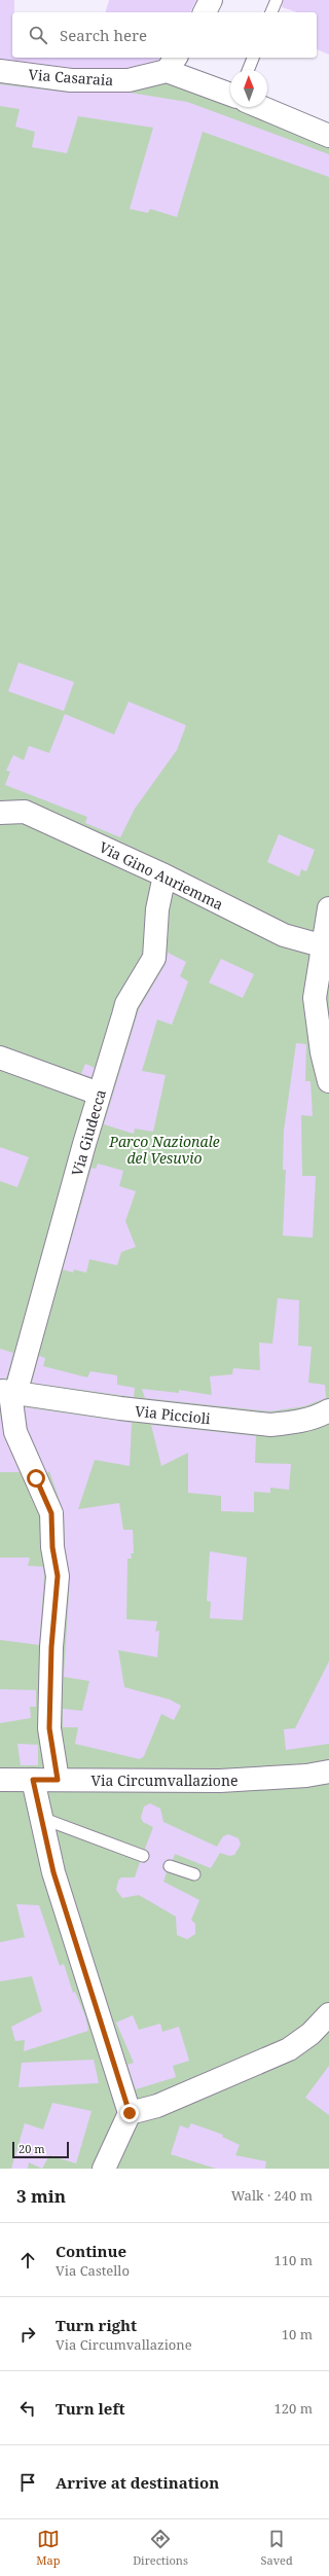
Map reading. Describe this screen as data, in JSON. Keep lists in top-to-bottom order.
{
  "streets": {
    "street": [
      "Via Casaraia",
      "Via Gino Auriemma",
      "Via Giudecca",
      "Via Piccioli",
      "Via Circumvallazione"
    ]
  },
  "crossings": [
    ["Via Gino Auriemma", "Via Giudecca"],
    ["Via Giudecca", "Via Piccioli"],
    ["Via Giudecca", "Via Circumvallazione"]
  ],
  "parks": ["Parco Nazionale del Vesuvio"],
  "scale_bar": "20 m",
  "north": "top",
  "page": {
    "search": "Search here",
    "scale": "20 m",
    "heading": ["3 min", "Walk · 240 m"],
    "list": [
      ["Continue", "Via Castello", "110 m"],
      ["Turn right", "Via Circumvallazione", "10 m"],
      ["Turn left", "120 m"],
      "Arrive at destination"
    ],
    "nav": ["Map", "Directions", "Saved"]
  }
}
